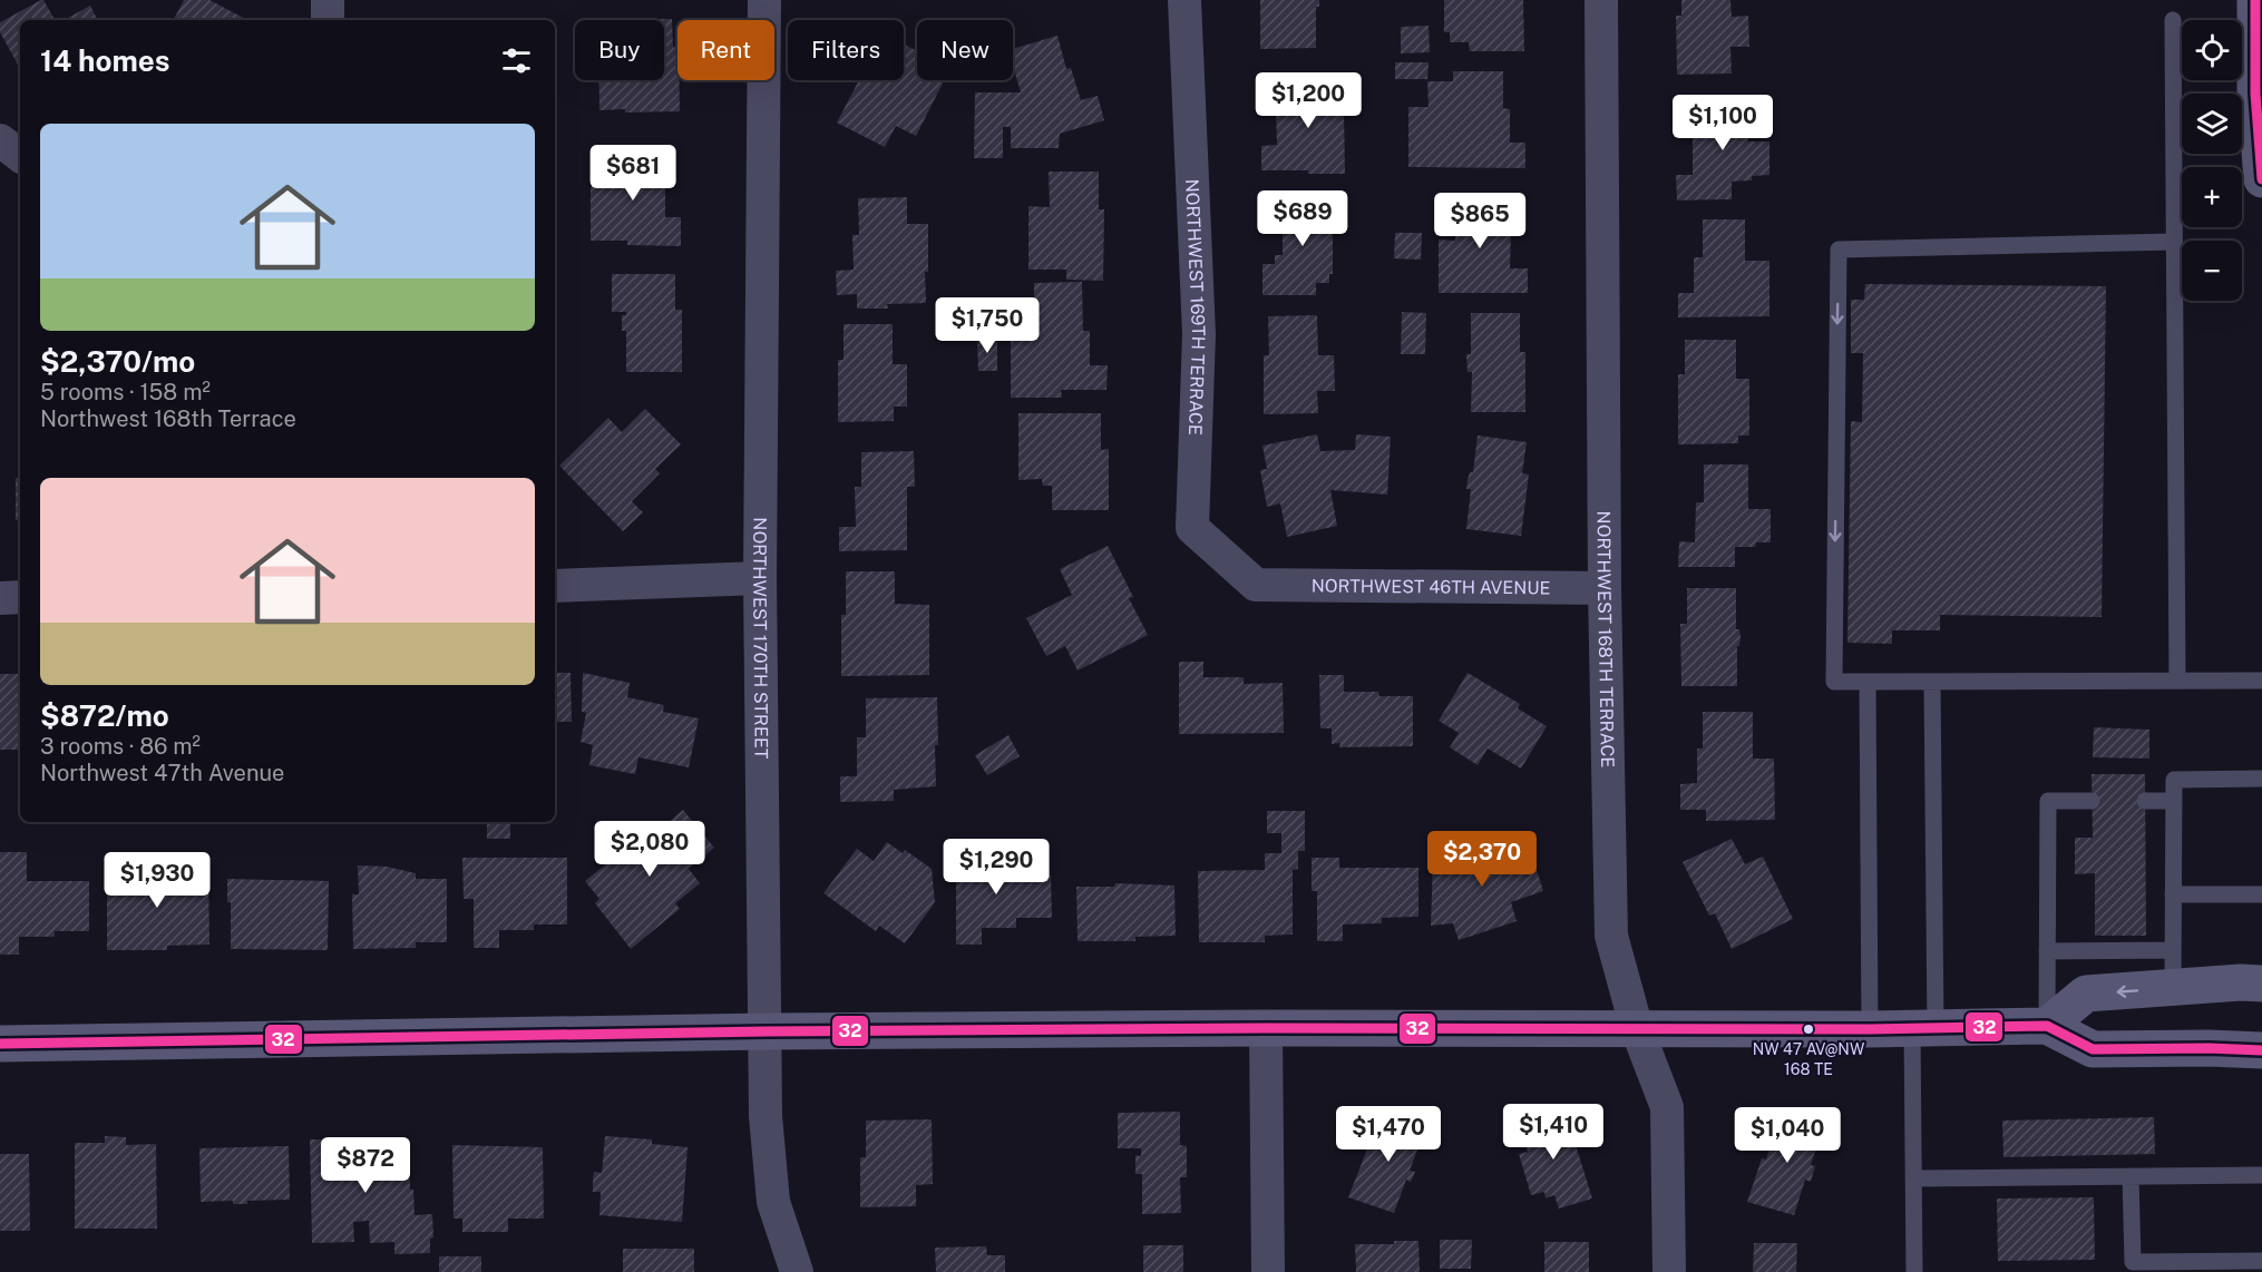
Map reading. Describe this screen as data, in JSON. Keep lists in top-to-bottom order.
{
  "streets": {
    "street": [
      "NORTHWEST 169TH TERRACE",
      "NORTHWEST 46TH AVENUE",
      "NORTHWEST 170TH STREET",
      "NORTHWEST 168TH TERRACE"
    ]
  },
  "crossings": [
    ["NORTHWEST 169TH TERRACE", "NORTHWEST 46TH AVENUE"],
    ["NORTHWEST 46TH AVENUE", "NORTHWEST 168TH TERRACE"]
  ],
  "places": ["NW 47 AV@NW 168 TE"],
  "lines": ["transit line 32"],
  "page": {
    "map_buttons": ["+", "−"],
    "chip": [
      "Buy",
      "Rent",
      "Filters",
      "New"
    ],
    "heading": "14 homes",
    "price": [
      "$1,200",
      "$1,100",
      "$681",
      "$689",
      "$865",
      "$1,750",
      "$2,080",
      "$2,370",
      "$1,290",
      "$1,930",
      "$1,410",
      "$1,470",
      "$1,040",
      "$872"
    ],
    "list": [
      {
        "name": "$2,370/mo",
        "note": "5 rooms · 158 m² · Northwest 168th Terrace"
      },
      {
        "name": "$872/mo",
        "note": "3 rooms · 86 m² · Northwest 47th Avenue"
      }
    ]
  }
}
